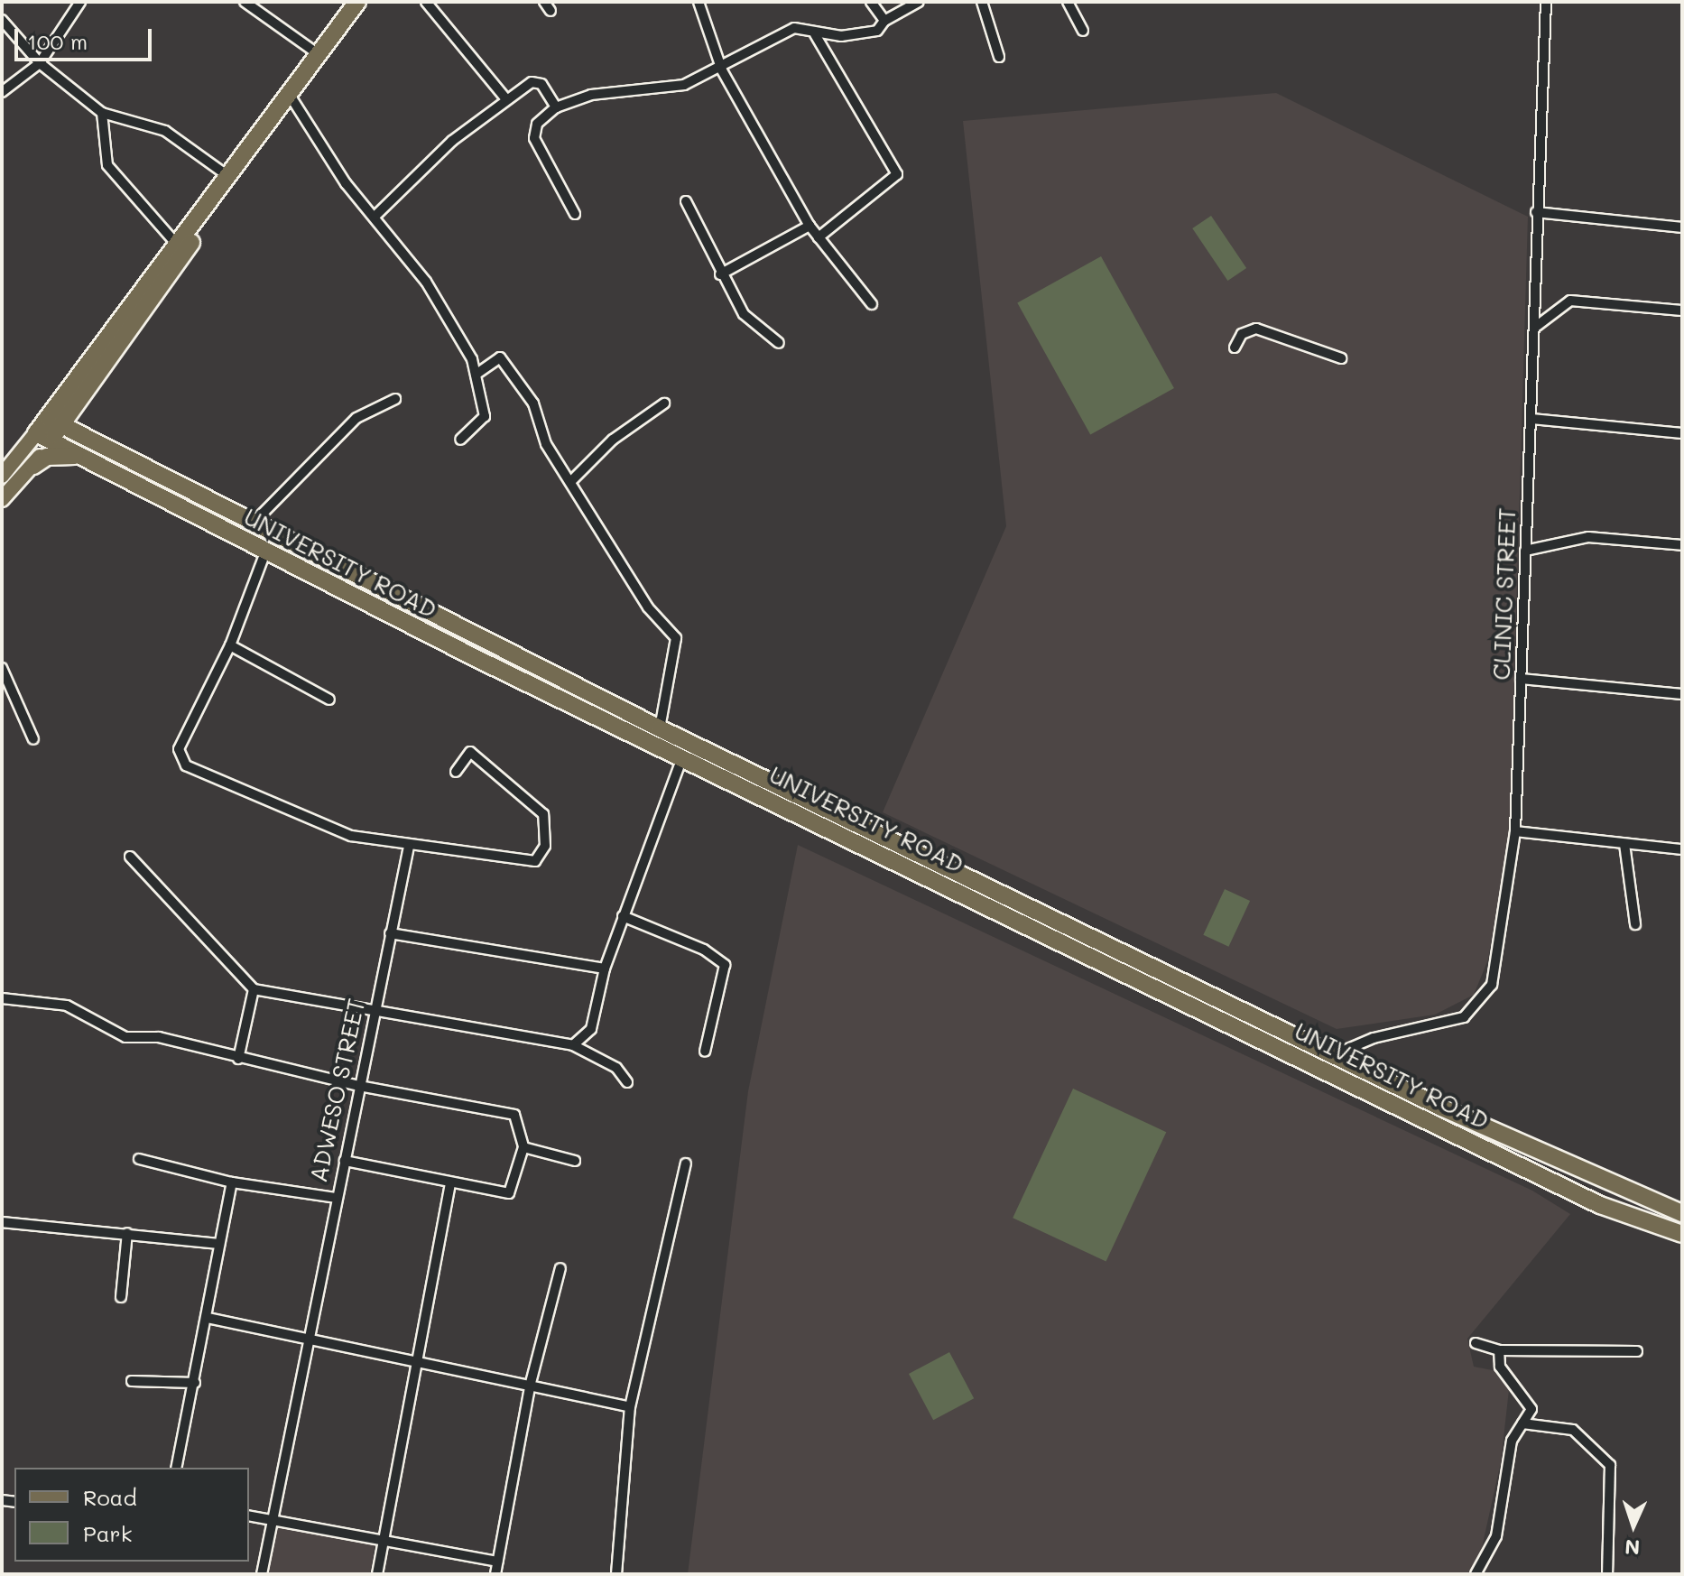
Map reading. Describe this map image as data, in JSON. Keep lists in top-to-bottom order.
{
  "streets": {
    "highway": ["UNIVERSITY ROAD"],
    "street": ["CLINIC STREET", "ADWESO STREET"]
  },
  "crossings": [
    ["UNIVERSITY ROAD", "CLINIC STREET"]
  ],
  "legend": ["Road", "Park"],
  "scale_bar": "100 m",
  "north": "bottom"
}
